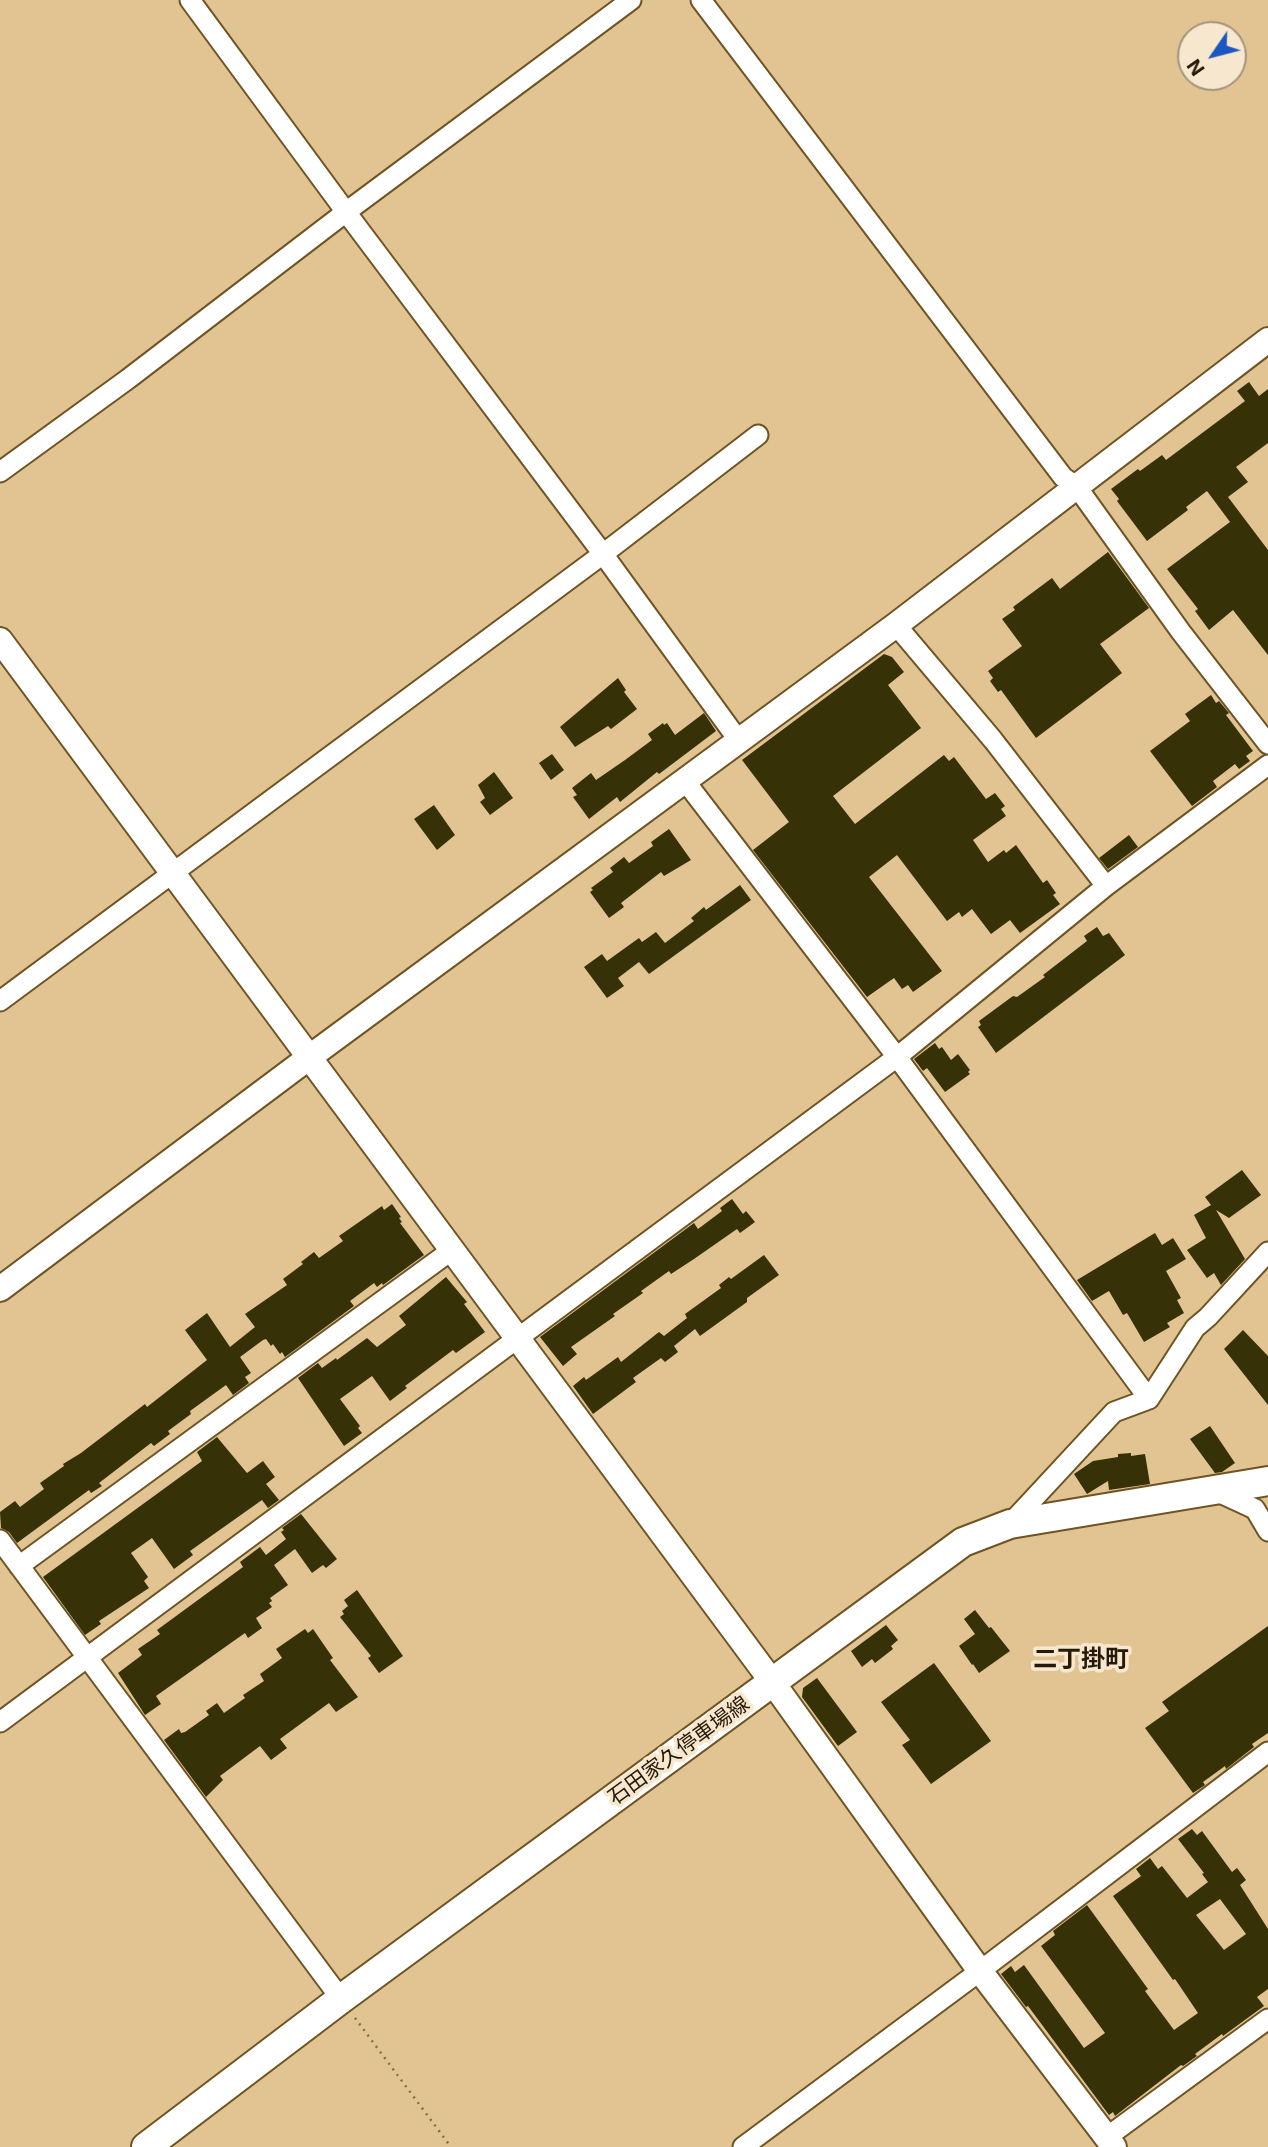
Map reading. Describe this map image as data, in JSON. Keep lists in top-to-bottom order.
{
  "streets": {
    "main road": ["石田家久停車場線"]
  },
  "districts": ["二丁掛町"],
  "north": "bottom left"
}
